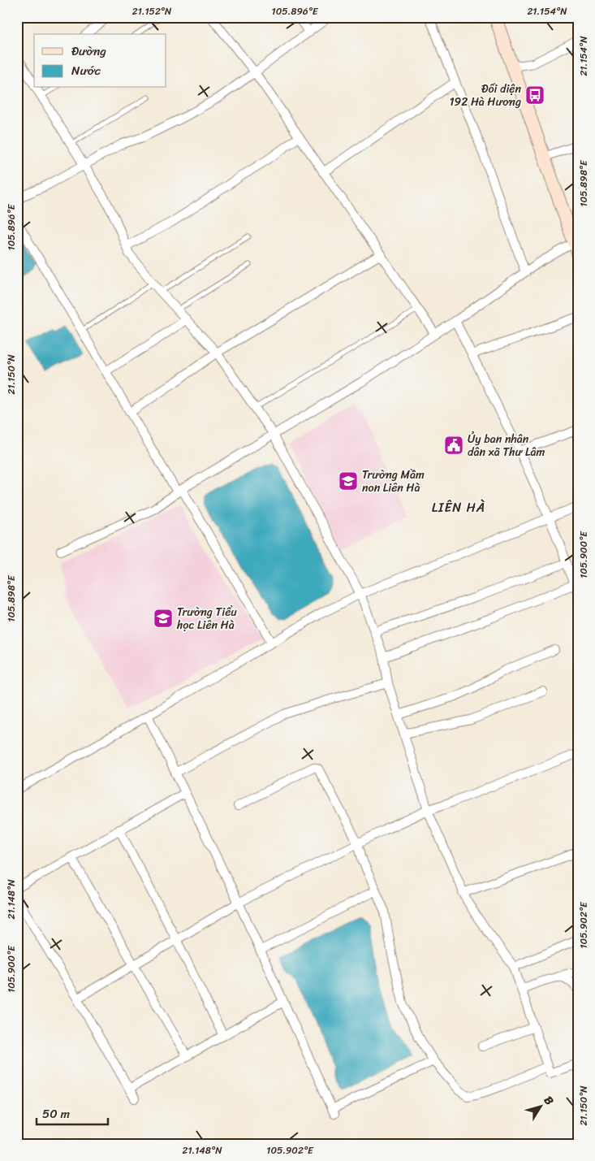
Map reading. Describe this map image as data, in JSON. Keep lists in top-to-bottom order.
{
  "districts": ["LIÊN HÀ"],
  "places": {
    "bus stop": ["Đối diện 192 Hà Hương"],
    "public building": ["Ủy ban nhân dân xã Thư Lâm"],
    "school or university": ["Trường Mầm non Liên Hà", "Trường Tiểu học Liên Hà"]
  },
  "legend": ["Đường", "Nước"],
  "scale_bar": "50 m",
  "north": "top right",
  "coordinates": [
    "21.152°N",
    "105.896°E",
    "21.154°N",
    "105.898°E",
    "21.150°N",
    "105.900°E",
    "21.148°N",
    "105.902°E"
  ]
}
